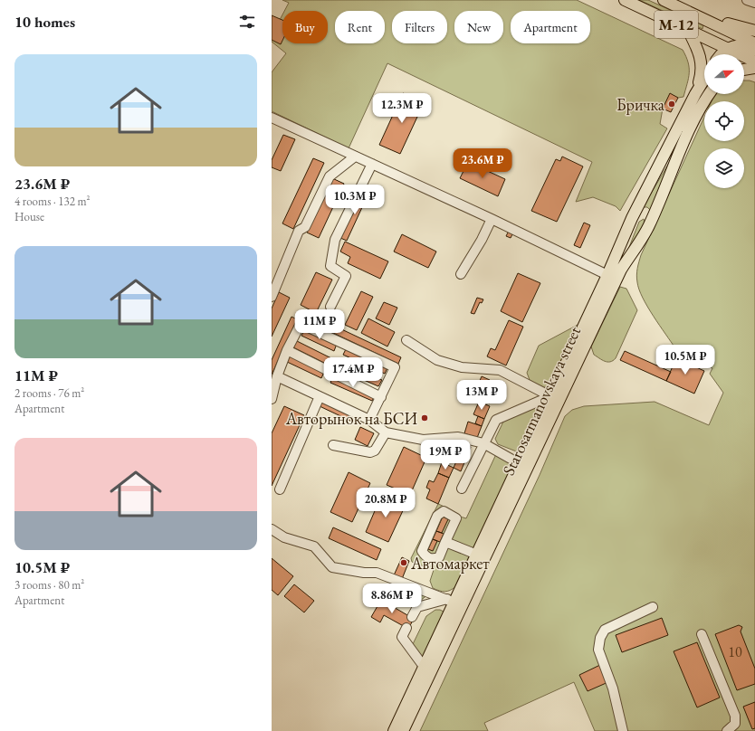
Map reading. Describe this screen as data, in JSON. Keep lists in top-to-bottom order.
{
  "streets": {
    "main road": ["М-12", "Starosarmanovskaya street"]
  },
  "places": ["Бричка", "Авторынок на БСИ", "Автомаркет"],
  "house_numbers": ["10"],
  "north": "right",
  "page": {
    "heading": "10 homes",
    "chip": [
      "Buy",
      "Rent",
      "Filters",
      "New",
      "Apartment"
    ],
    "list": [
      {
        "name": "23.6M ₽",
        "note": "4 rooms · 132 m² · House"
      },
      {
        "name": "11M ₽",
        "note": "2 rooms · 76 m² · Apartment"
      },
      {
        "name": "10.5M ₽",
        "note": "3 rooms · 80 m² · Apartment"
      }
    ],
    "price": [
      "12.3M ₽",
      "23.6M ₽",
      "10.3M ₽",
      "11M ₽",
      "10.5M ₽",
      "17.4M ₽",
      "13M ₽",
      "19M ₽",
      "20.8M ₽",
      "8.86M ₽"
    ]
  }
}
